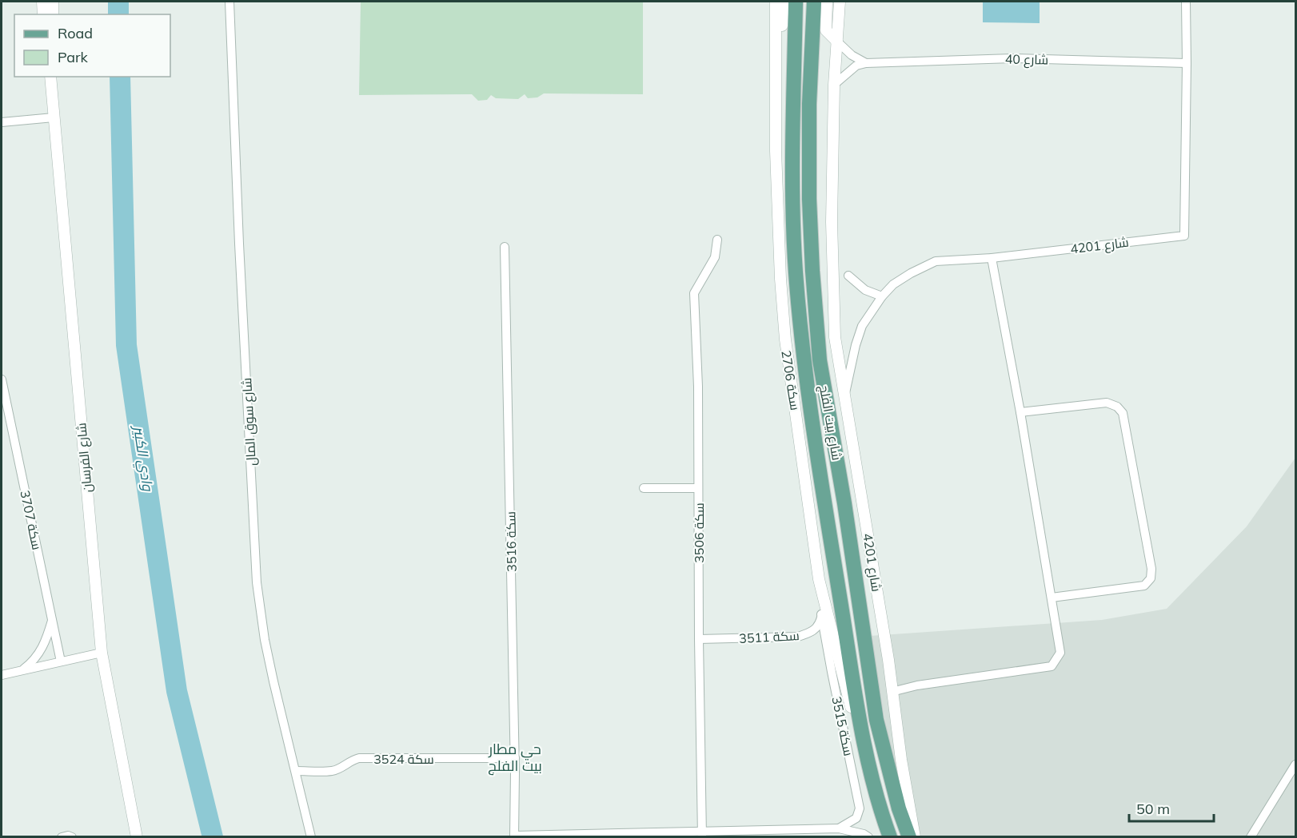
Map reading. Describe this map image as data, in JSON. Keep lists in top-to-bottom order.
{
  "streets": {
    "main road": ["شارع بيت الفلج"],
    "street": [
      "40 شارع",
      "شارع 4201",
      "سكة 2706",
      "شارع سوق المال",
      "شارع الفرسان",
      "سكة 3707",
      "سكة 3506",
      "سكة 3516",
      "سكة 3511",
      "سكة 3515",
      "سكة 3524"
    ]
  },
  "crossings": [
    ["40 شارع", "شارع 4201"],
    ["سكة 2706", "شارع بيت الفلج"],
    ["سكة 2706", "سكة 3511"],
    ["شارع سوق المال", "سكة 3524"],
    ["سكة 3506", "سكة 3511"],
    ["سكة 3516", "سكة 3524"],
    ["سكة 3511", "سكة 3515"]
  ],
  "districts": ["حي مطار بيت الفلج"],
  "water": ["وادي الكبير"],
  "legend": ["Road", "Park"],
  "scale_bar": "50 m"
}
